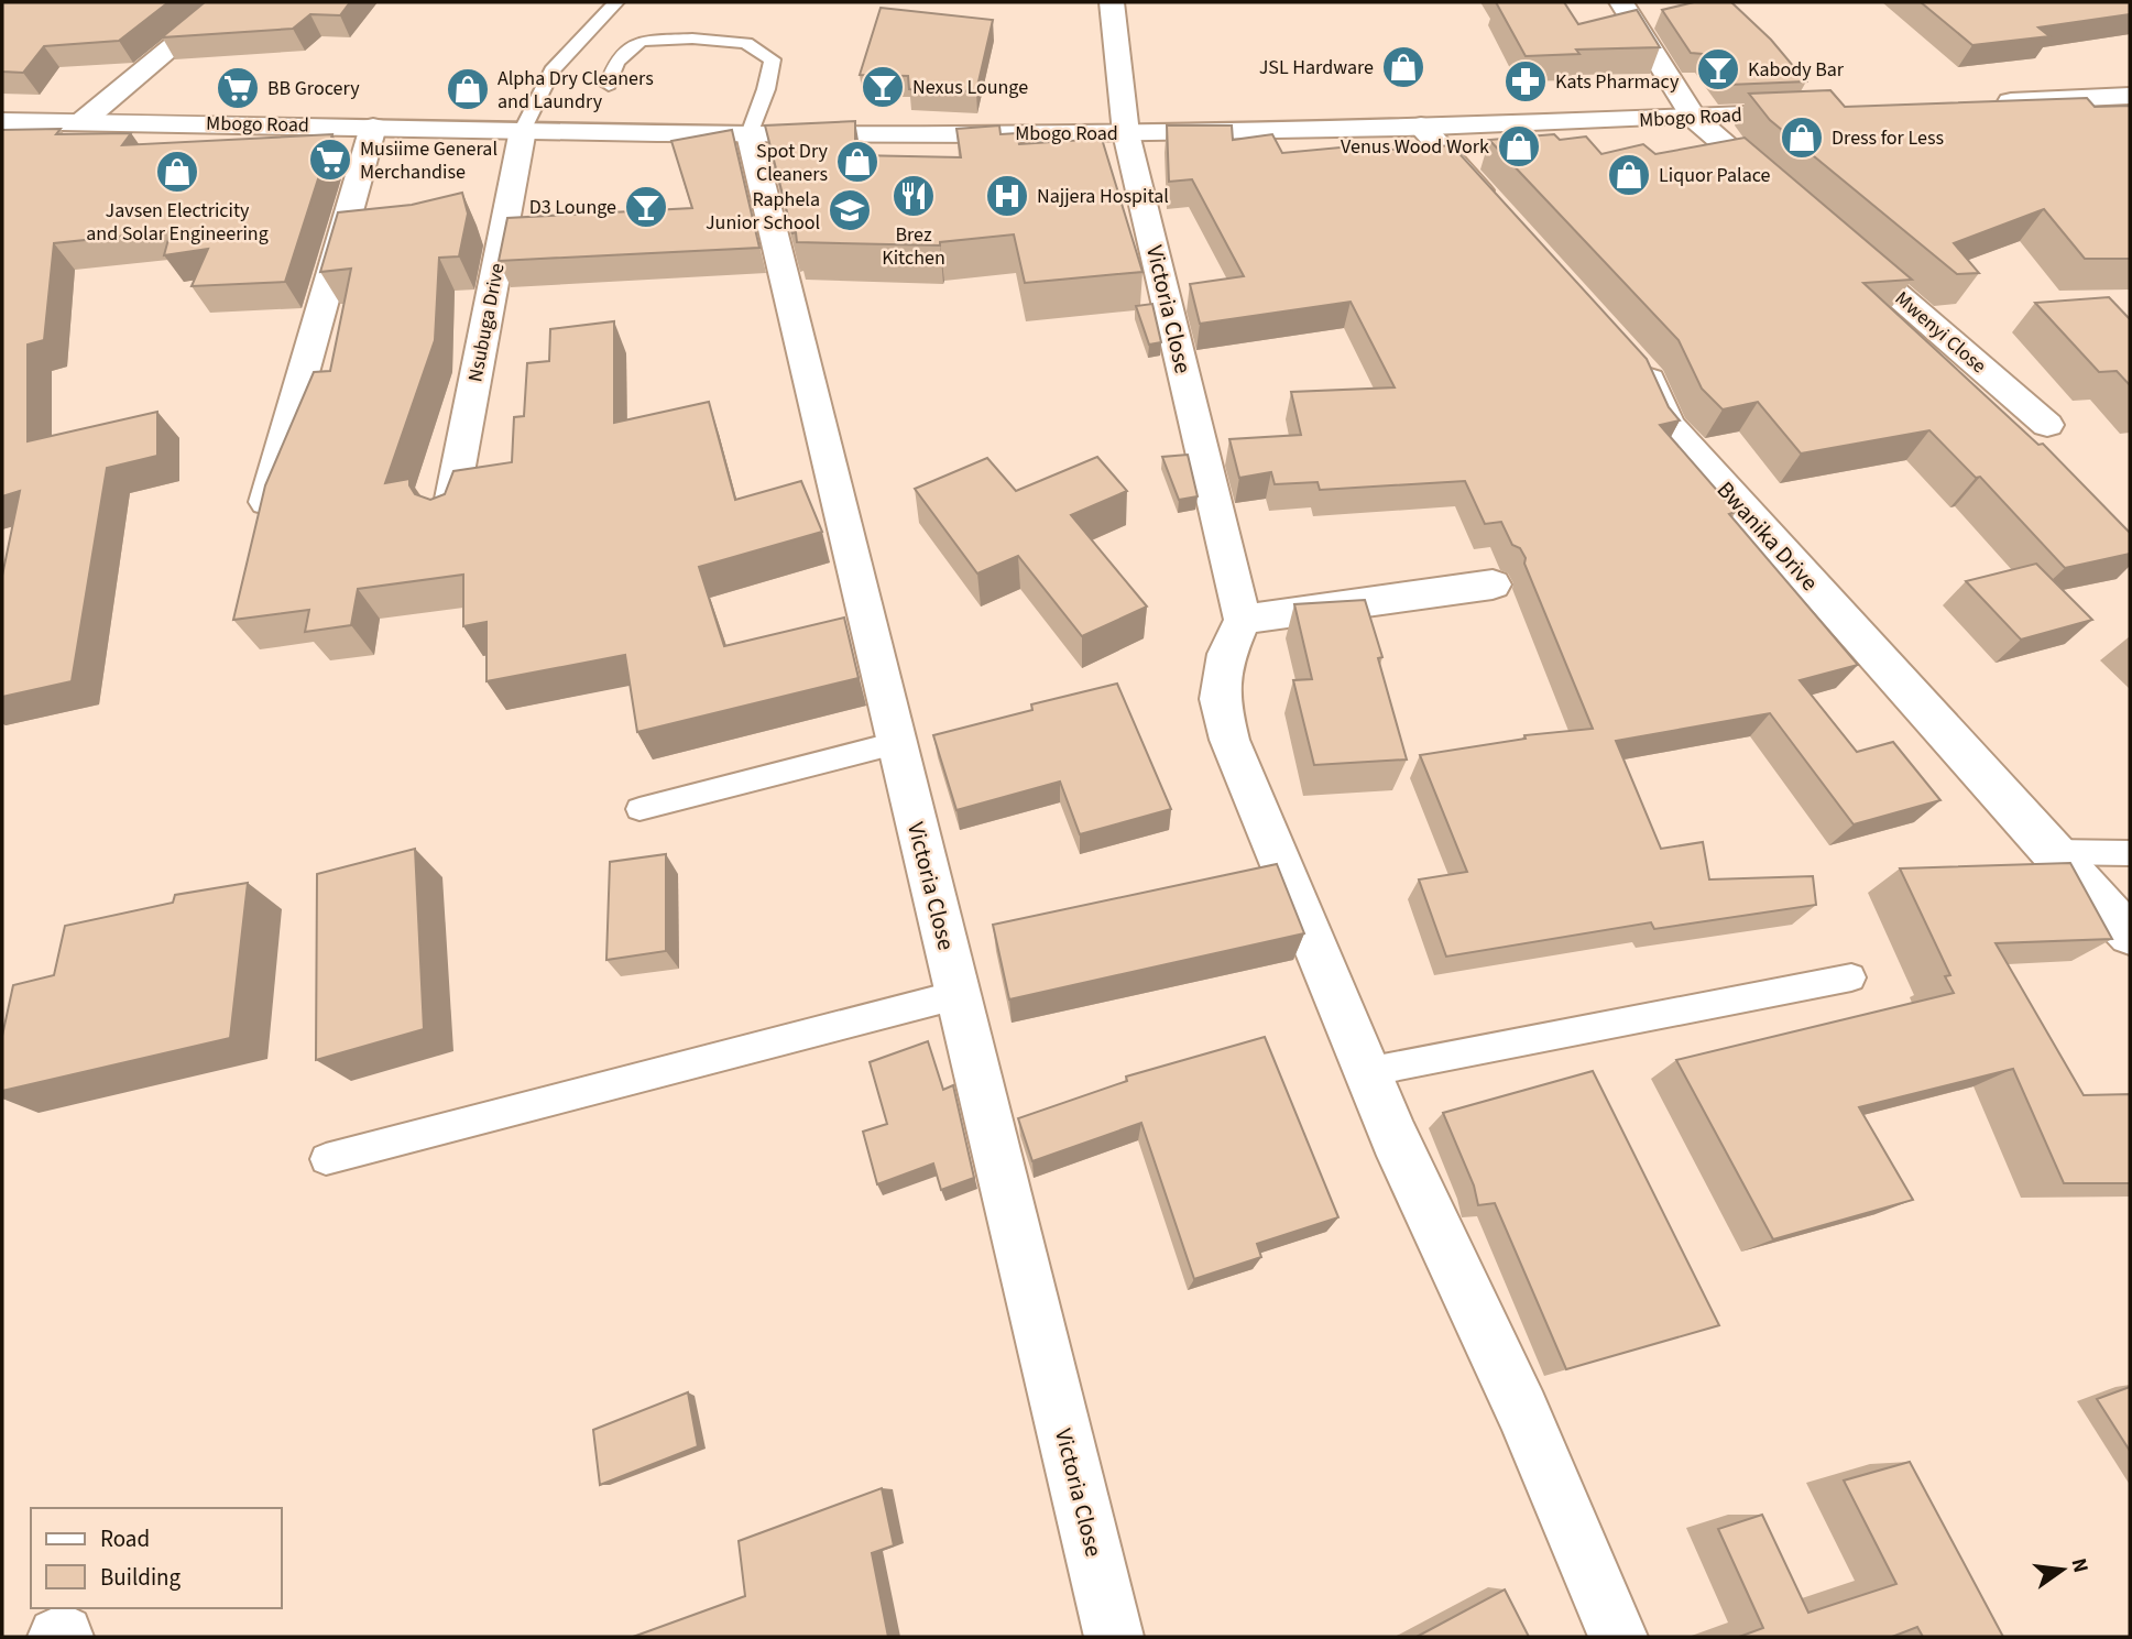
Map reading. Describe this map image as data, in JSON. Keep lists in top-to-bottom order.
{
  "streets": {
    "street": [
      "Mbogo Road",
      "Victoria Close",
      "Nsubuga Drive",
      "Mwenyi Close",
      "Bwanika Drive"
    ]
  },
  "crossings": [
    ["Mbogo Road", "Victoria Close"],
    ["Mbogo Road", "Nsubuga Drive"]
  ],
  "places": {
    "shop": [
      "JSL Hardware",
      "Alpha Dry Cleaners and Laundry",
      "Dress for Less",
      "Venus Wood Work",
      "Spot Dry Cleaners",
      "Javsen Electricity and Solar Engineering",
      "Liquor Palace"
    ],
    "bar": ["Kabody Bar", "Nexus Lounge", "D3 Lounge"],
    "pharmacy": ["Kats Pharmacy"],
    "supermarket": ["BB Grocery", "Musiime General Merchandise"],
    "restaurant": ["Brez Kitchen"],
    "hospital": ["Najjera Hospital"],
    "school or university": ["Raphela Junior School"]
  },
  "legend": ["Road", "Building"],
  "north": "right"
}
